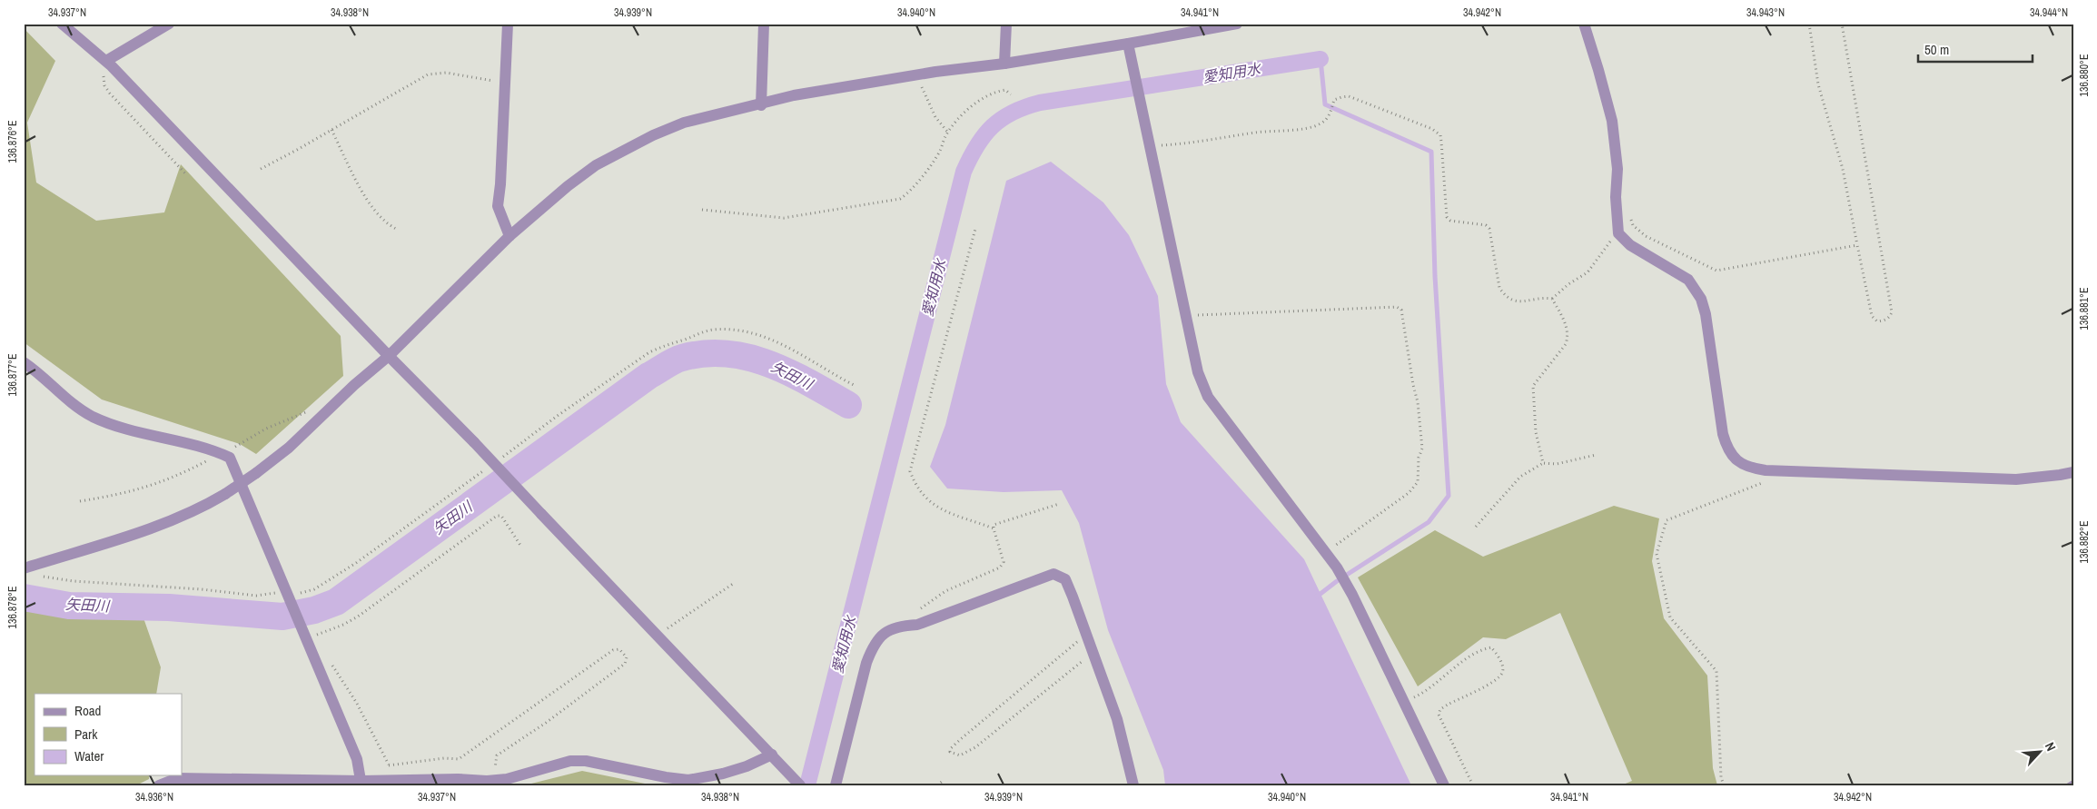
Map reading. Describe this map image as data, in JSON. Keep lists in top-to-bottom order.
{
  "water": ["愛知用水", "矢田川"],
  "legend": ["Road", "Park", "Water"],
  "scale_bar": "50 m",
  "north": "top right",
  "coordinates": [
    "34.937°N",
    "34.938°N",
    "34.939°N",
    "34.940°N",
    "34.941°N",
    "34.942°N",
    "34.943°N",
    "34.944°N",
    "136.880°E",
    "136.876°E",
    "136.881°E",
    "136.877°E",
    "136.882°E",
    "136.878°E",
    "34.936°N"
  ]
}
